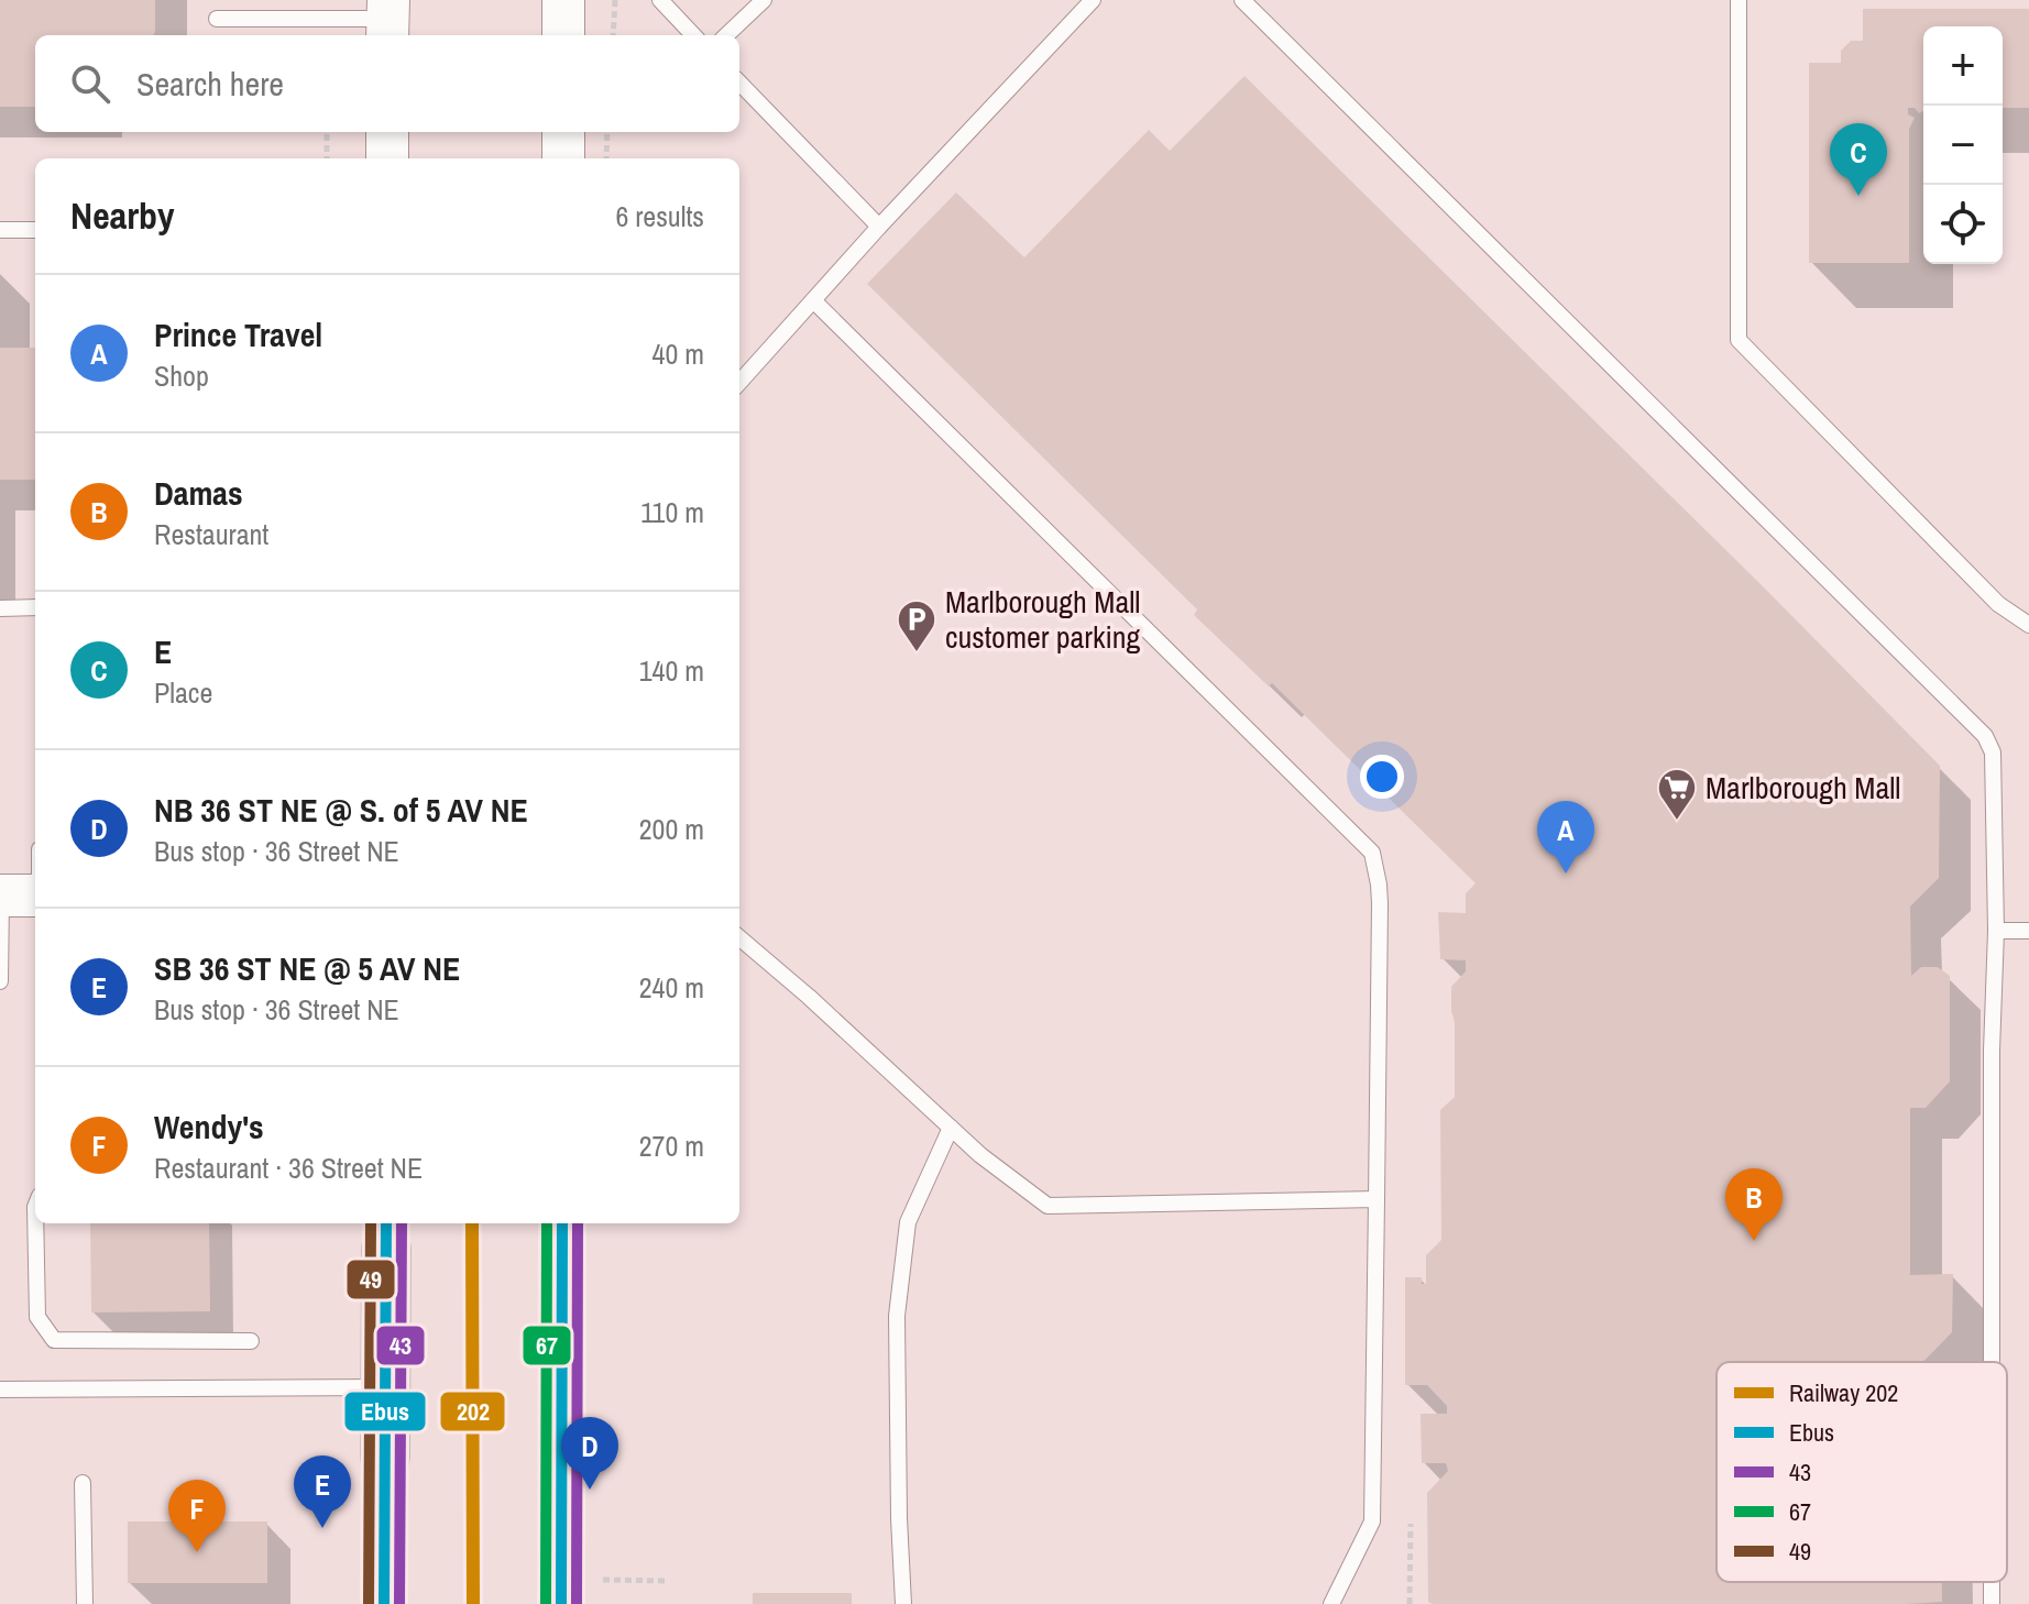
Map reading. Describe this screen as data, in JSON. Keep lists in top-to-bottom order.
{
  "places": {
    "parking": ["Marlborough Mall customer parking"],
    "supermarket": ["Marlborough Mall"]
  },
  "lines": [
    "rail line 202",
    "transit line Ebus",
    "transit line 43",
    "transit line 67",
    "transit line 49"
  ],
  "legend": [
    "Railway 202",
    "Ebus",
    "43",
    "67",
    "49"
  ],
  "page": {
    "map_buttons": ["+", "−"],
    "search": "Search here",
    "pins": [
      "C",
      "A",
      "B",
      "D",
      "E",
      "F"
    ],
    "heading": ["Nearby", "6 results"],
    "list": [
      {
        "mark": "A",
        "name": "Prince Travel",
        "note": "Shop",
        "value": "40 m"
      },
      {
        "mark": "B",
        "name": "Damas",
        "note": "Restaurant",
        "value": "110 m"
      },
      {
        "mark": "C",
        "name": "E",
        "note": "Place",
        "value": "140 m"
      },
      {
        "mark": "D",
        "name": "NB 36 ST NE @ S. of 5 AV NE",
        "note": "Bus stop · 36 Street NE",
        "value": "200 m"
      },
      {
        "mark": "E",
        "name": "SB 36 ST NE @ 5 AV NE",
        "note": "Bus stop · 36 Street NE",
        "value": "240 m"
      },
      {
        "mark": "F",
        "name": "Wendy's",
        "note": "Restaurant · 36 Street NE",
        "value": "270 m"
      }
    ]
  }
}
